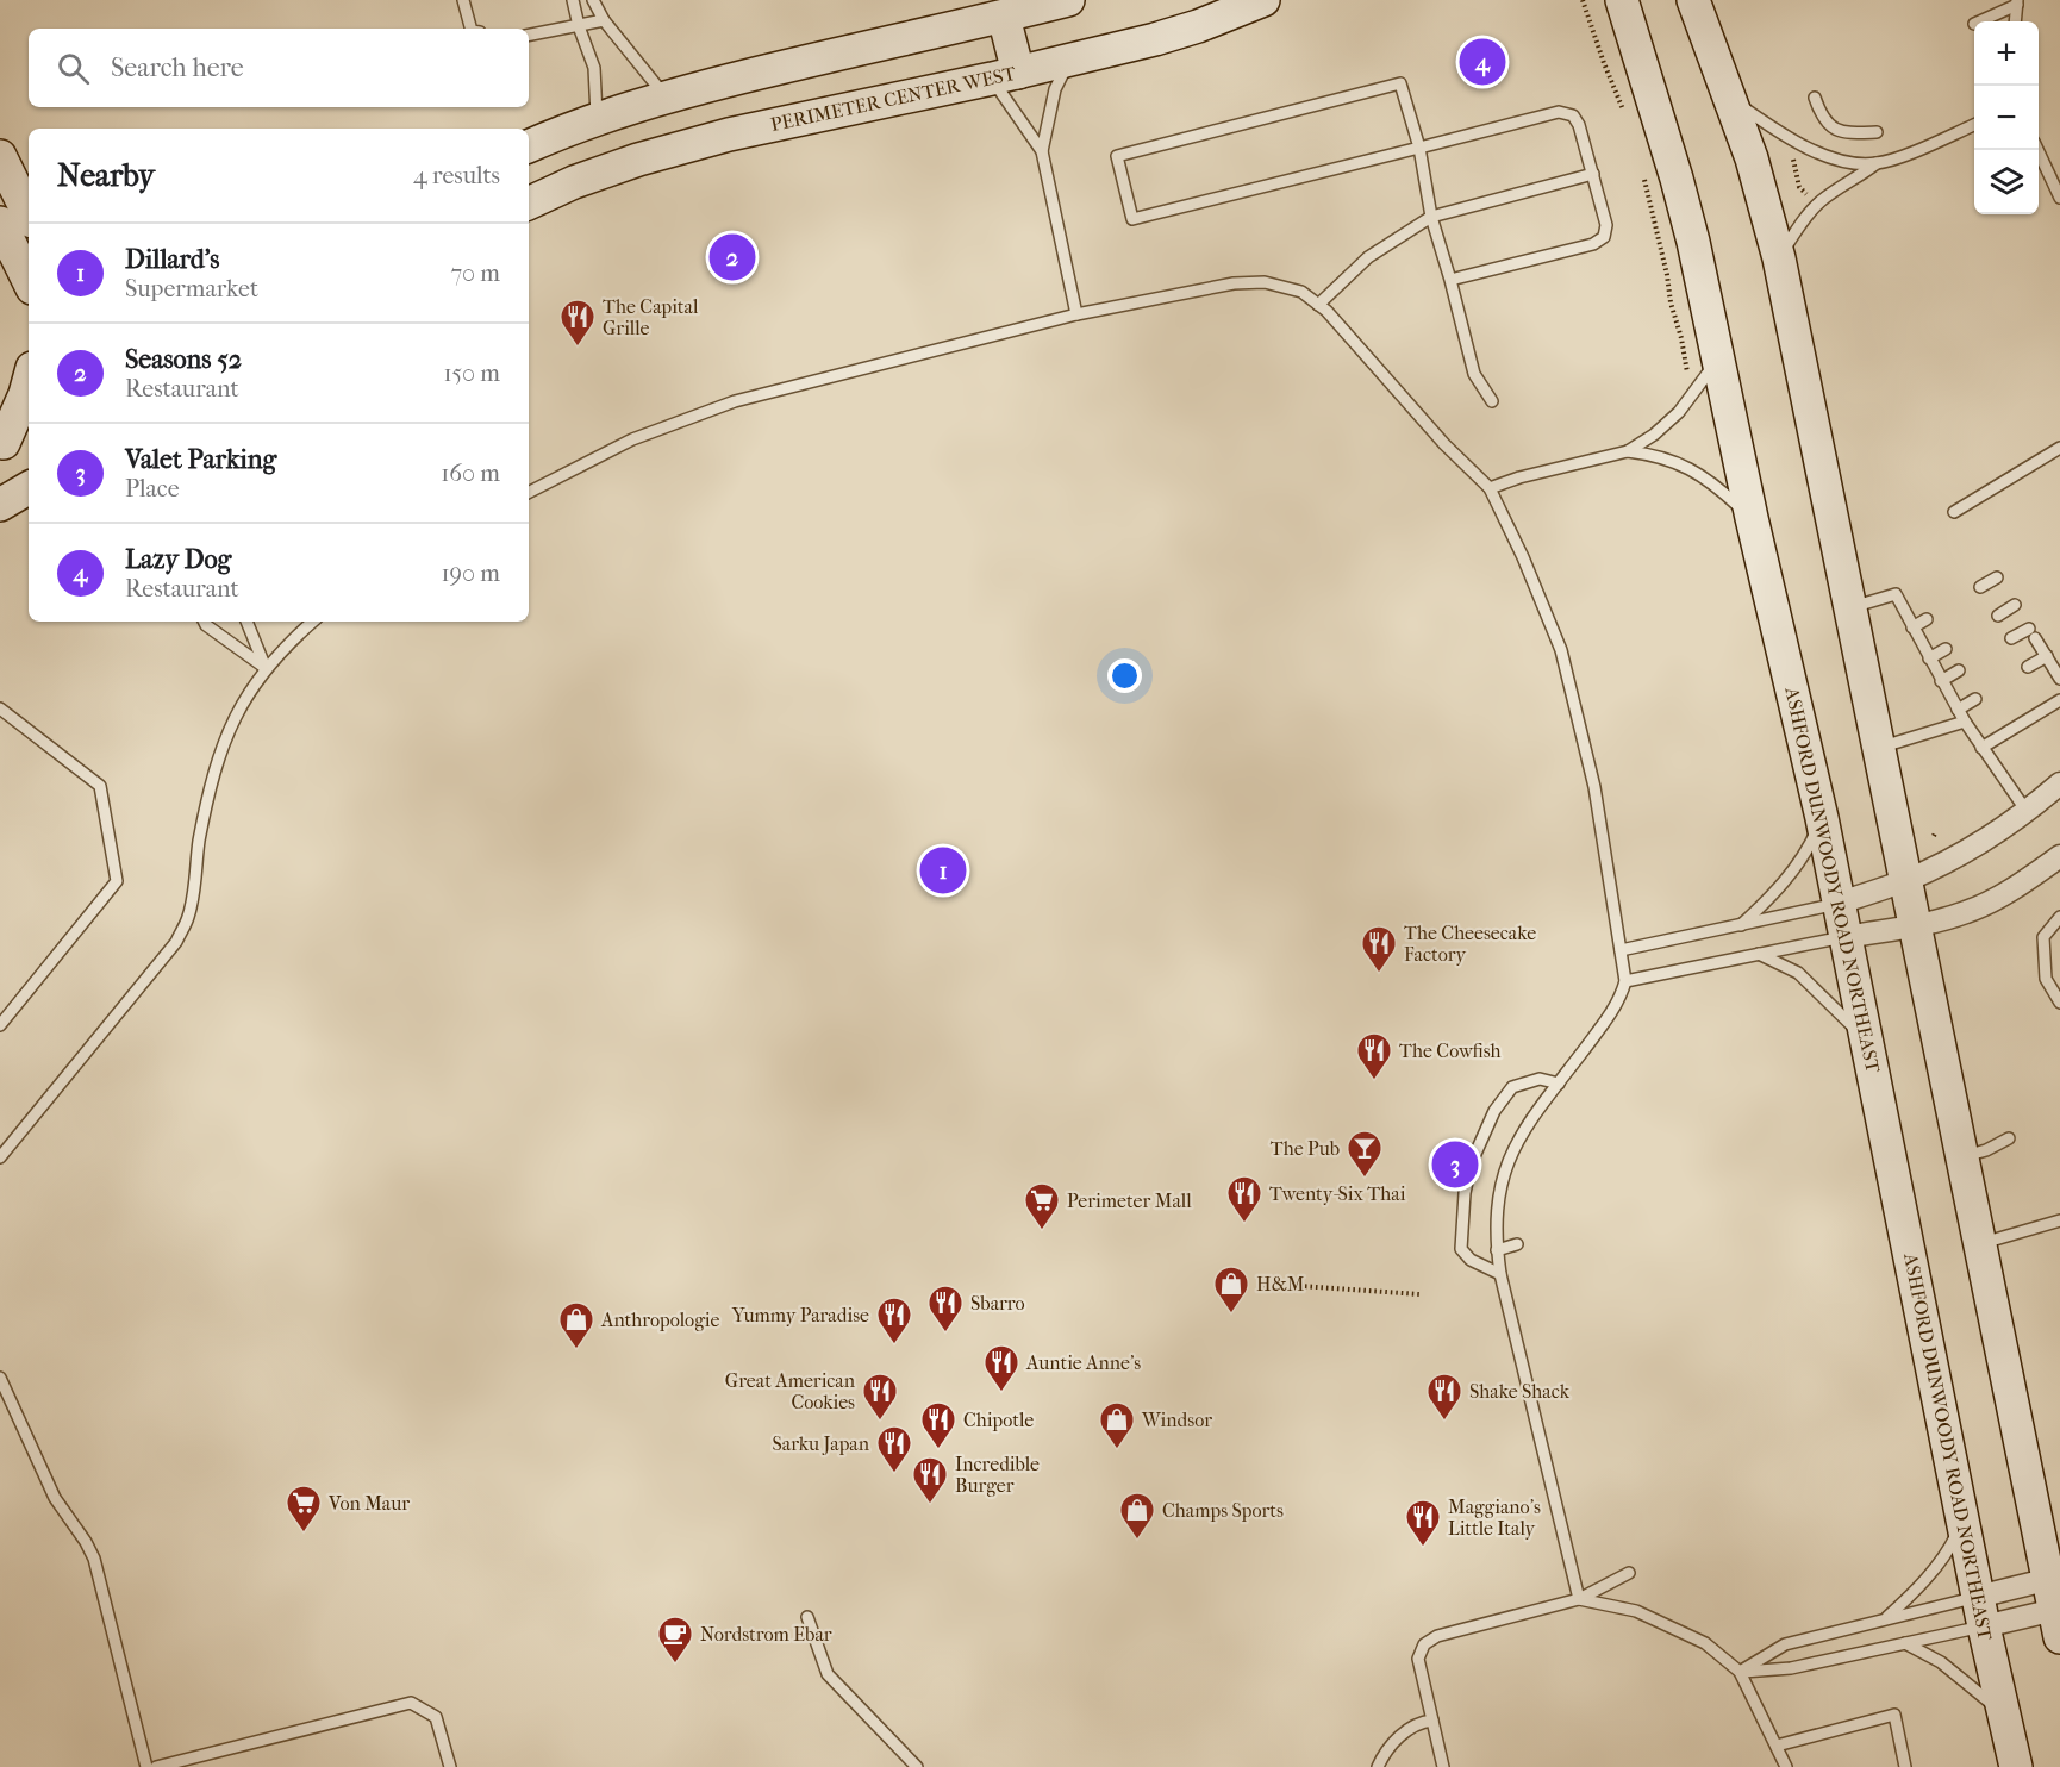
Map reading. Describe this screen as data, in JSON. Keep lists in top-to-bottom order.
{
  "streets": {
    "main road": ["PERIMETER CENTER WEST", "ASHFORD DUNWOODY ROAD NORTHEAST"]
  },
  "places": {
    "restaurant": [
      "The Capital Grille",
      "The Cheesecake Factory",
      "The Cowfish",
      "Twenty-Six Thai",
      "Sbarro",
      "Yummy Paradise",
      "Auntie Anne's",
      "Great American Cookies",
      "Shake Shack",
      "Chipotle",
      "Sarku Japan",
      "Incredible Burger",
      "Maggiano's Little Italy"
    ],
    "bar": ["The Pub"],
    "supermarket": ["Perimeter Mall", "Von Maur"],
    "shop": [
      "H&M",
      "Anthropologie",
      "Windsor",
      "Champs Sports"
    ],
    "cafe": ["Nordstrom Ebar"]
  },
  "page": {
    "map_buttons": ["+", "−"],
    "search": "Search here",
    "pins": [
      "4",
      "2",
      "1",
      "3"
    ],
    "heading": ["Nearby", "4 results"],
    "list": [
      {
        "mark": "1",
        "name": "Dillard's",
        "note": "Supermarket",
        "value": "70 m"
      },
      {
        "mark": "2",
        "name": "Seasons 52",
        "note": "Restaurant",
        "value": "150 m"
      },
      {
        "mark": "3",
        "name": "Valet Parking",
        "note": "Place",
        "value": "160 m"
      },
      {
        "mark": "4",
        "name": "Lazy Dog",
        "note": "Restaurant",
        "value": "190 m"
      }
    ]
  }
}
